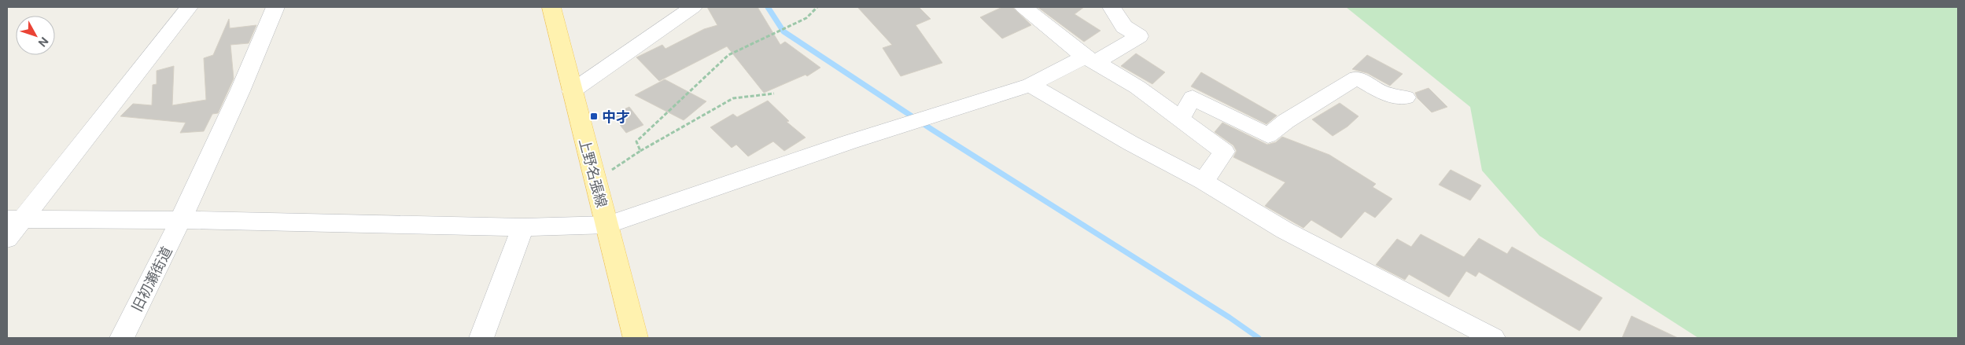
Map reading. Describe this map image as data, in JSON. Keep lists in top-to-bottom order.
{
  "streets": {
    "main road": ["上野名張線"],
    "street": ["旧初瀬街道"]
  },
  "places": {
    "transit": ["中才"]
  },
  "north": "bottom right"
}
